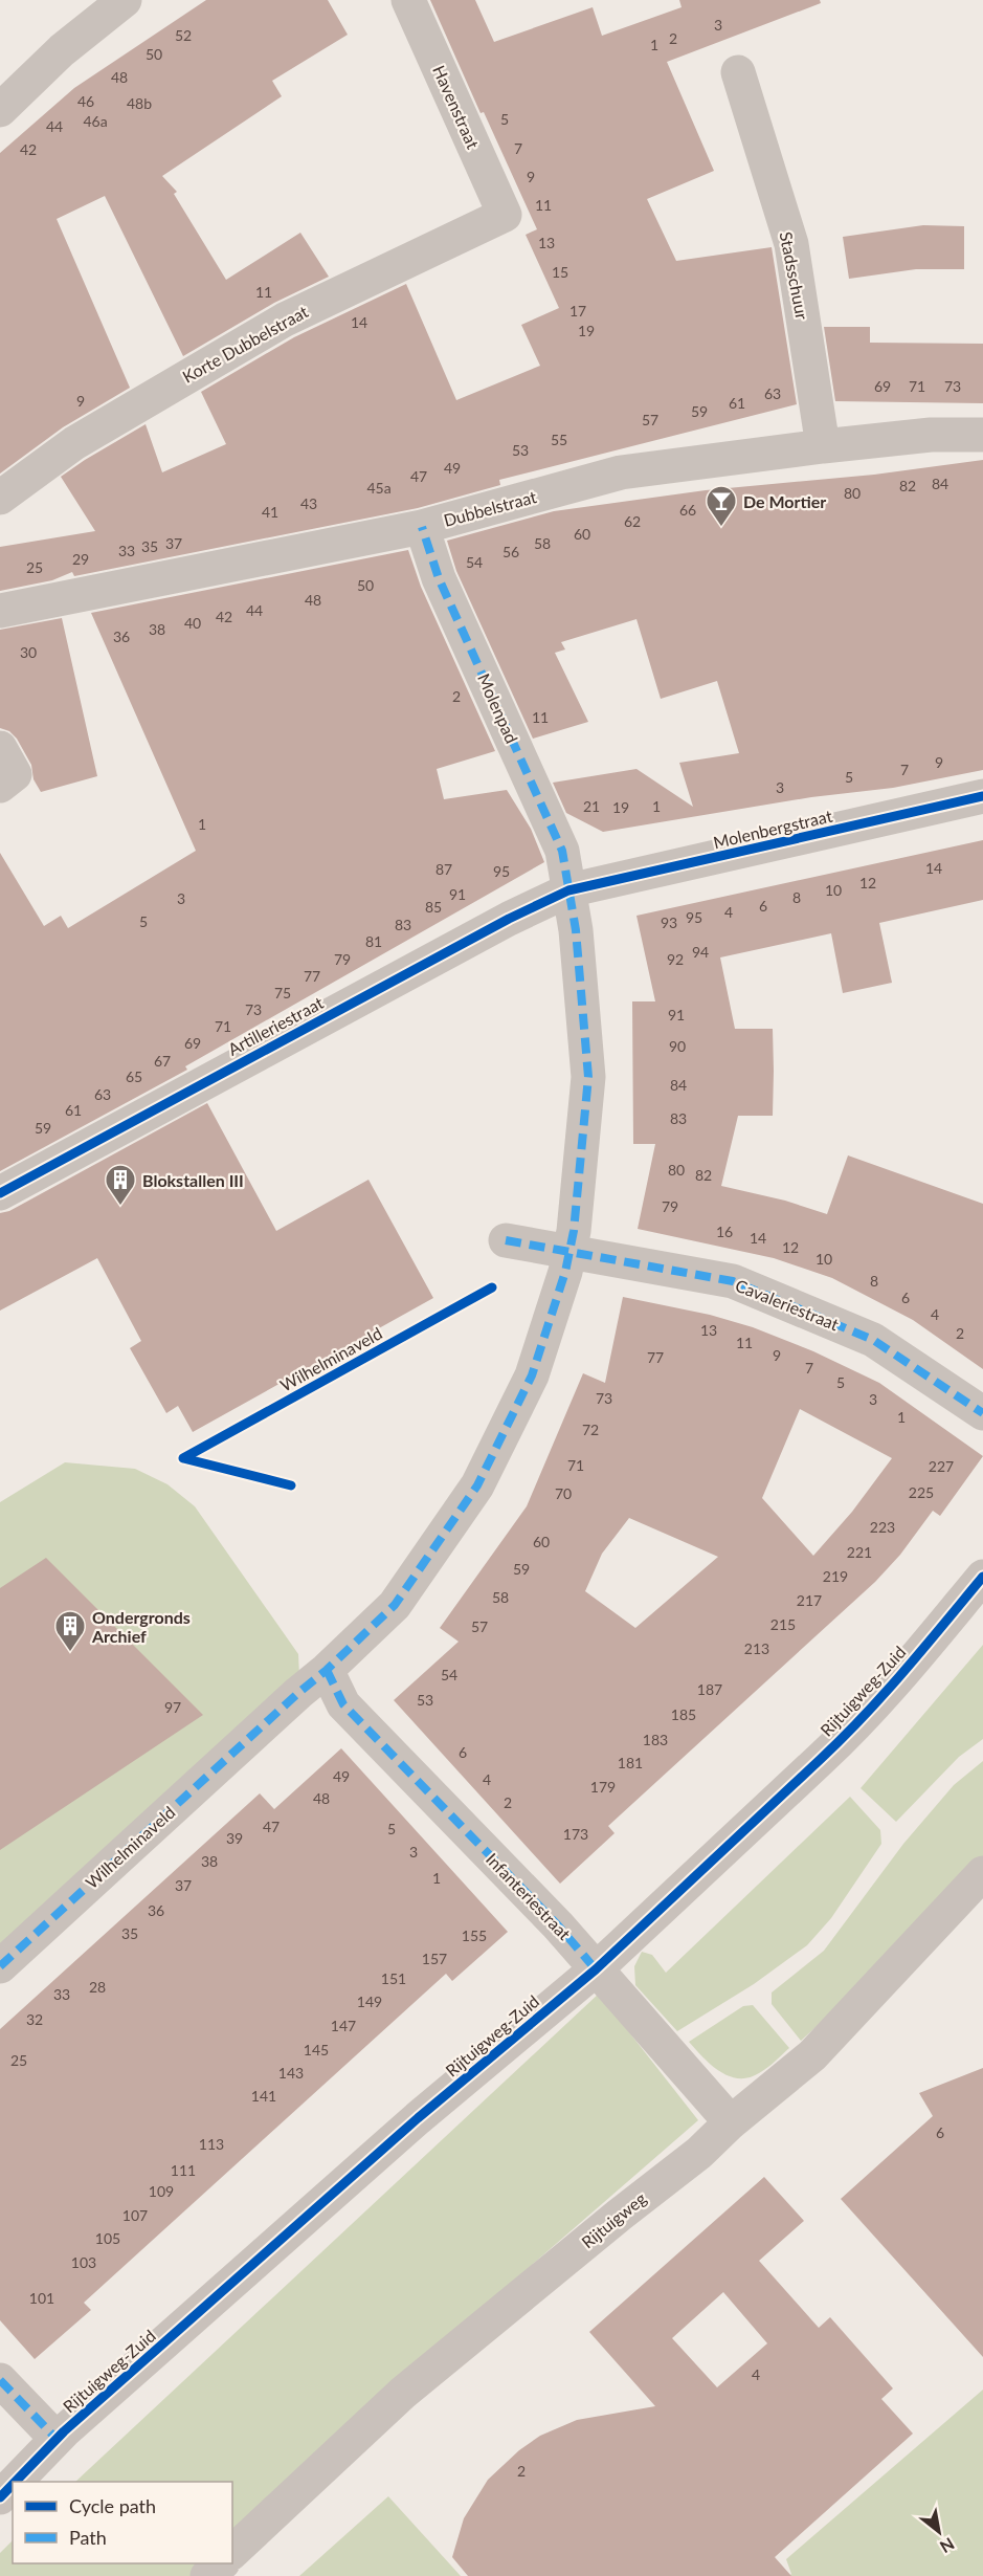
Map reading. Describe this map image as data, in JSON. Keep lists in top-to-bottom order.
{
  "streets": {
    "street": [
      "Havenstraat",
      "Stadsschuur",
      "Korte Dubbelstraat",
      "Dubbelstraat",
      "Molenpad",
      "Molenbergstraat",
      "Artilleriestraat",
      "Cavaleriestraat",
      "Wilhelminaveld",
      "Rijtuigweg-Zuid",
      "Infanteriestraat",
      "Rijtuigweg"
    ]
  },
  "crossings": [
    ["Havenstraat", "Korte Dubbelstraat"],
    ["Stadsschuur", "Dubbelstraat"],
    ["Dubbelstraat", "Molenpad"],
    ["Molenpad", "Molenbergstraat"],
    ["Molenpad", "Artilleriestraat"],
    ["Molenpad", "Wilhelminaveld"],
    ["Molenbergstraat", "Artilleriestraat"],
    ["Molenbergstraat", "Wilhelminaveld"],
    ["Artilleriestraat", "Wilhelminaveld"],
    ["Cavaleriestraat", "Wilhelminaveld"],
    ["Wilhelminaveld", "Infanteriestraat"],
    ["Rijtuigweg-Zuid", "Infanteriestraat"],
    ["Infanteriestraat", "Rijtuigweg"]
  ],
  "places": {
    "bar": ["De Mortier"],
    "building": ["Blokstallen III", "Ondergronds Archief"]
  },
  "house_numbers": [
    "3",
    "52",
    "2",
    "1",
    "50",
    "48",
    "46",
    "48b",
    "5",
    "46a",
    "44",
    "7",
    "42",
    "9",
    "11",
    "13",
    "15",
    "11",
    "17",
    "14",
    "19",
    "69",
    "71",
    "73",
    "63",
    "9",
    "61",
    "59",
    "57",
    "55",
    "53",
    "49",
    "47",
    "84",
    "82",
    "45a",
    "80",
    "43",
    "66",
    "41",
    "62",
    "60",
    "37",
    "58",
    "35",
    "33",
    "56",
    "29",
    "54",
    "25",
    "50",
    "48",
    "44",
    "42",
    "40",
    "38",
    "36",
    "30",
    "2",
    "11",
    "9",
    "7",
    "5",
    "3",
    "21",
    "1",
    "19",
    "1",
    "14",
    "87",
    "95",
    "12",
    "10",
    "91",
    "8",
    "3",
    "6",
    "85",
    "4",
    "95",
    "5",
    "93",
    "83",
    "81",
    "94",
    "79",
    "92",
    "77",
    "75",
    "73",
    "91",
    "71",
    "69",
    "90",
    "67",
    "65",
    "84",
    "63",
    "61",
    "83",
    "59",
    "80",
    "82",
    "79",
    "16",
    "14",
    "12",
    "10",
    "8",
    "6",
    "4",
    "13",
    "2",
    "11",
    "9",
    "77",
    "7",
    "5",
    "73",
    "3",
    "1",
    "72",
    "71",
    "227",
    "225",
    "70",
    "223",
    "60",
    "221",
    "59",
    "219",
    "58",
    "217",
    "215",
    "57",
    "213",
    "54",
    "187",
    "53",
    "97",
    "185",
    "183",
    "6",
    "181",
    "49",
    "4",
    "179",
    "48",
    "2",
    "47",
    "5",
    "173",
    "39",
    "3",
    "38",
    "1",
    "37",
    "36",
    "35",
    "155",
    "157",
    "151",
    "28",
    "33",
    "149",
    "32",
    "147",
    "145",
    "25",
    "143",
    "141",
    "6",
    "113",
    "111",
    "109",
    "107",
    "105",
    "103",
    "101",
    "4",
    "2"
  ],
  "legend": ["Cycle path", "Path"],
  "north": "bottom right"
}
